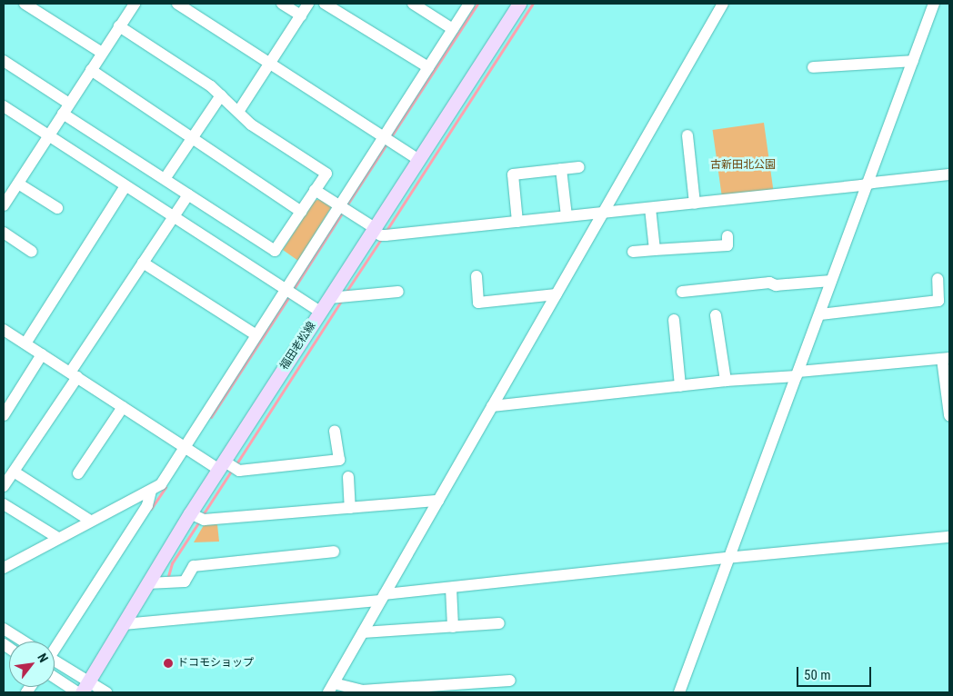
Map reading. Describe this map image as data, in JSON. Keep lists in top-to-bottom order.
{
  "streets": {
    "main road": ["福田老松線"]
  },
  "parks": ["古新田北公園"],
  "places": ["ドコモショップ"],
  "scale_bar": "50 m",
  "north": "top right"
}
